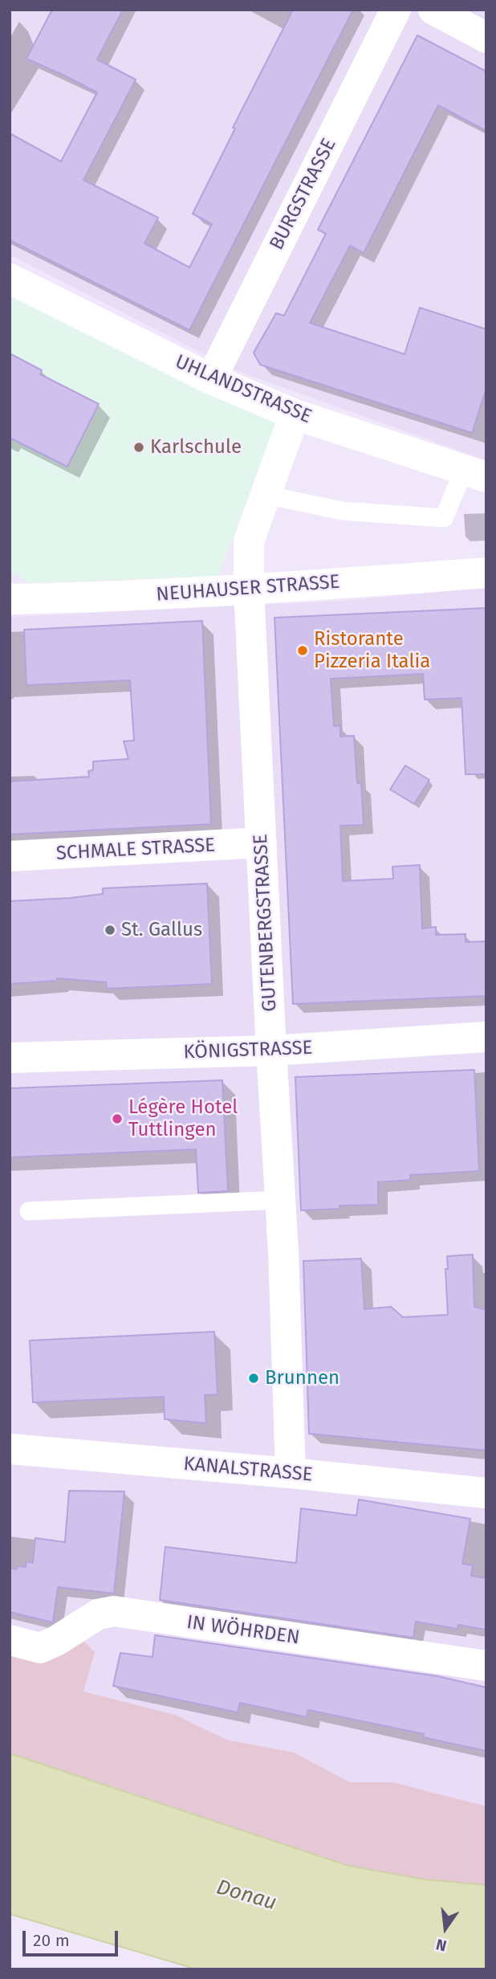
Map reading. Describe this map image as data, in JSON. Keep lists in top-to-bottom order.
{
  "streets": {
    "street": [
      "BURGSTRASSE",
      "UHLANDSTRASSE",
      "NEUHAUSER STRASSE",
      "SCHMALE STRASSE",
      "GUTENBERGSTRASSE",
      "KÖNIGSTRASSE",
      "KANALSTRASSE",
      "IN WÖHRDEN"
    ]
  },
  "crossings": [
    ["BURGSTRASSE", "UHLANDSTRASSE"],
    ["UHLANDSTRASSE", "GUTENBERGSTRASSE"],
    ["NEUHAUSER STRASSE", "GUTENBERGSTRASSE"],
    ["SCHMALE STRASSE", "GUTENBERGSTRASSE"],
    ["GUTENBERGSTRASSE", "KÖNIGSTRASSE"],
    ["GUTENBERGSTRASSE", "KANALSTRASSE"]
  ],
  "water": ["Donau"],
  "places": [
    "Karlschule",
    "Ristorante Pizzeria Italia",
    "St. Gallus",
    "Légère Hotel Tuttlingen",
    "Brunnen"
  ],
  "scale_bar": "20 m",
  "north": "bottom"
}
